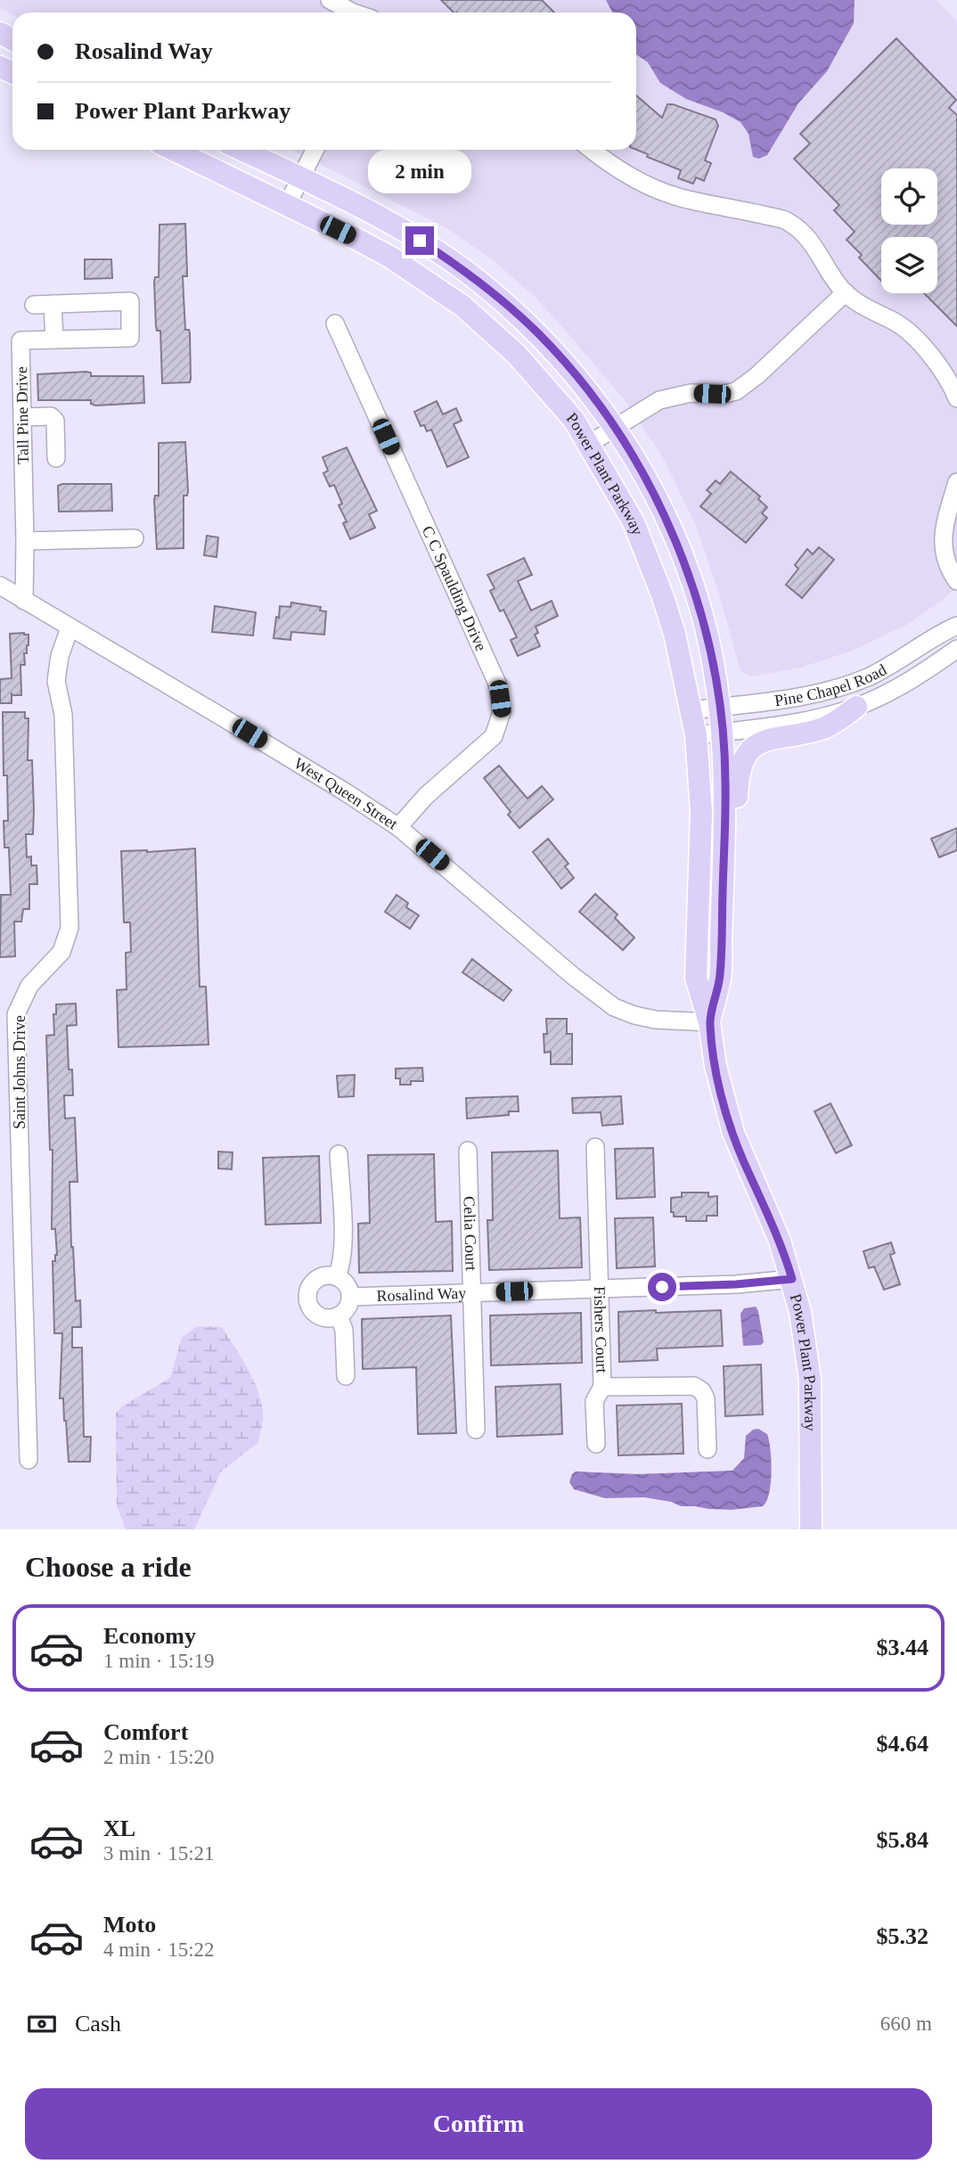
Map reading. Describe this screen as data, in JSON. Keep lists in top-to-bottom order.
{
  "streets": {
    "main road": ["Power Plant Parkway"],
    "street": [
      "Tall Pine Drive",
      "C C Spaulding Drive",
      "Pine Chapel Road",
      "West Queen Street",
      "Saint Johns Drive",
      "Celia Court",
      "Rosalind Way",
      "Fishers Court"
    ]
  },
  "crossings": [
    ["Tall Pine Drive", "West Queen Street"],
    ["Power Plant Parkway", "Pine Chapel Road"],
    ["Power Plant Parkway", "West Queen Street"],
    ["Power Plant Parkway", "Rosalind Way"],
    ["C C Spaulding Drive", "West Queen Street"],
    ["West Queen Street", "Saint Johns Drive"],
    ["Celia Court", "Rosalind Way"],
    ["Rosalind Way", "Fishers Court"]
  ],
  "page": {
    "banner": ["Rosalind Way", "Power Plant Parkway"],
    "bubble": "2 min",
    "heading": "Choose a ride",
    "list": [
      {
        "name": "Economy",
        "note": "1 min · 15:19",
        "value": "$3.44"
      },
      {
        "name": "Comfort",
        "note": "2 min · 15:20",
        "value": "$4.64"
      },
      {
        "name": "XL",
        "note": "3 min · 15:21",
        "value": "$5.84"
      },
      {
        "name": "Moto",
        "note": "4 min · 15:22",
        "value": "$5.32"
      }
    ],
    "pay": ["Cash", "660 m"],
    "buttons": "Confirm"
  }
}
